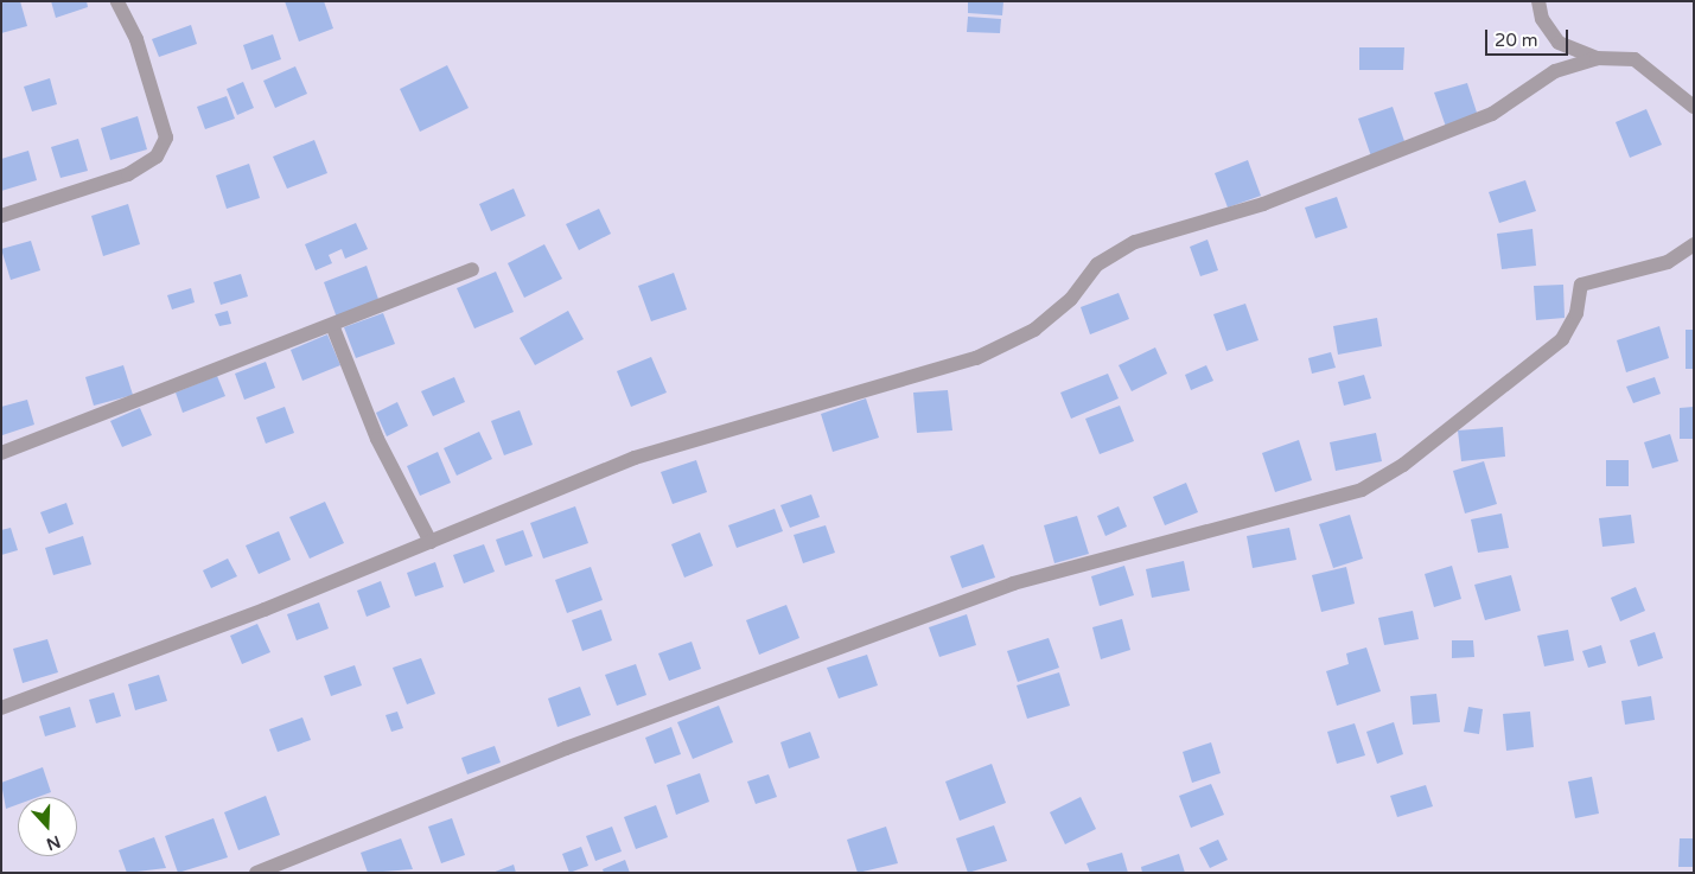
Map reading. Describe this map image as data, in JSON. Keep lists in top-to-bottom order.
{
  "scale_bar": "20 m",
  "north": "bottom"
}
